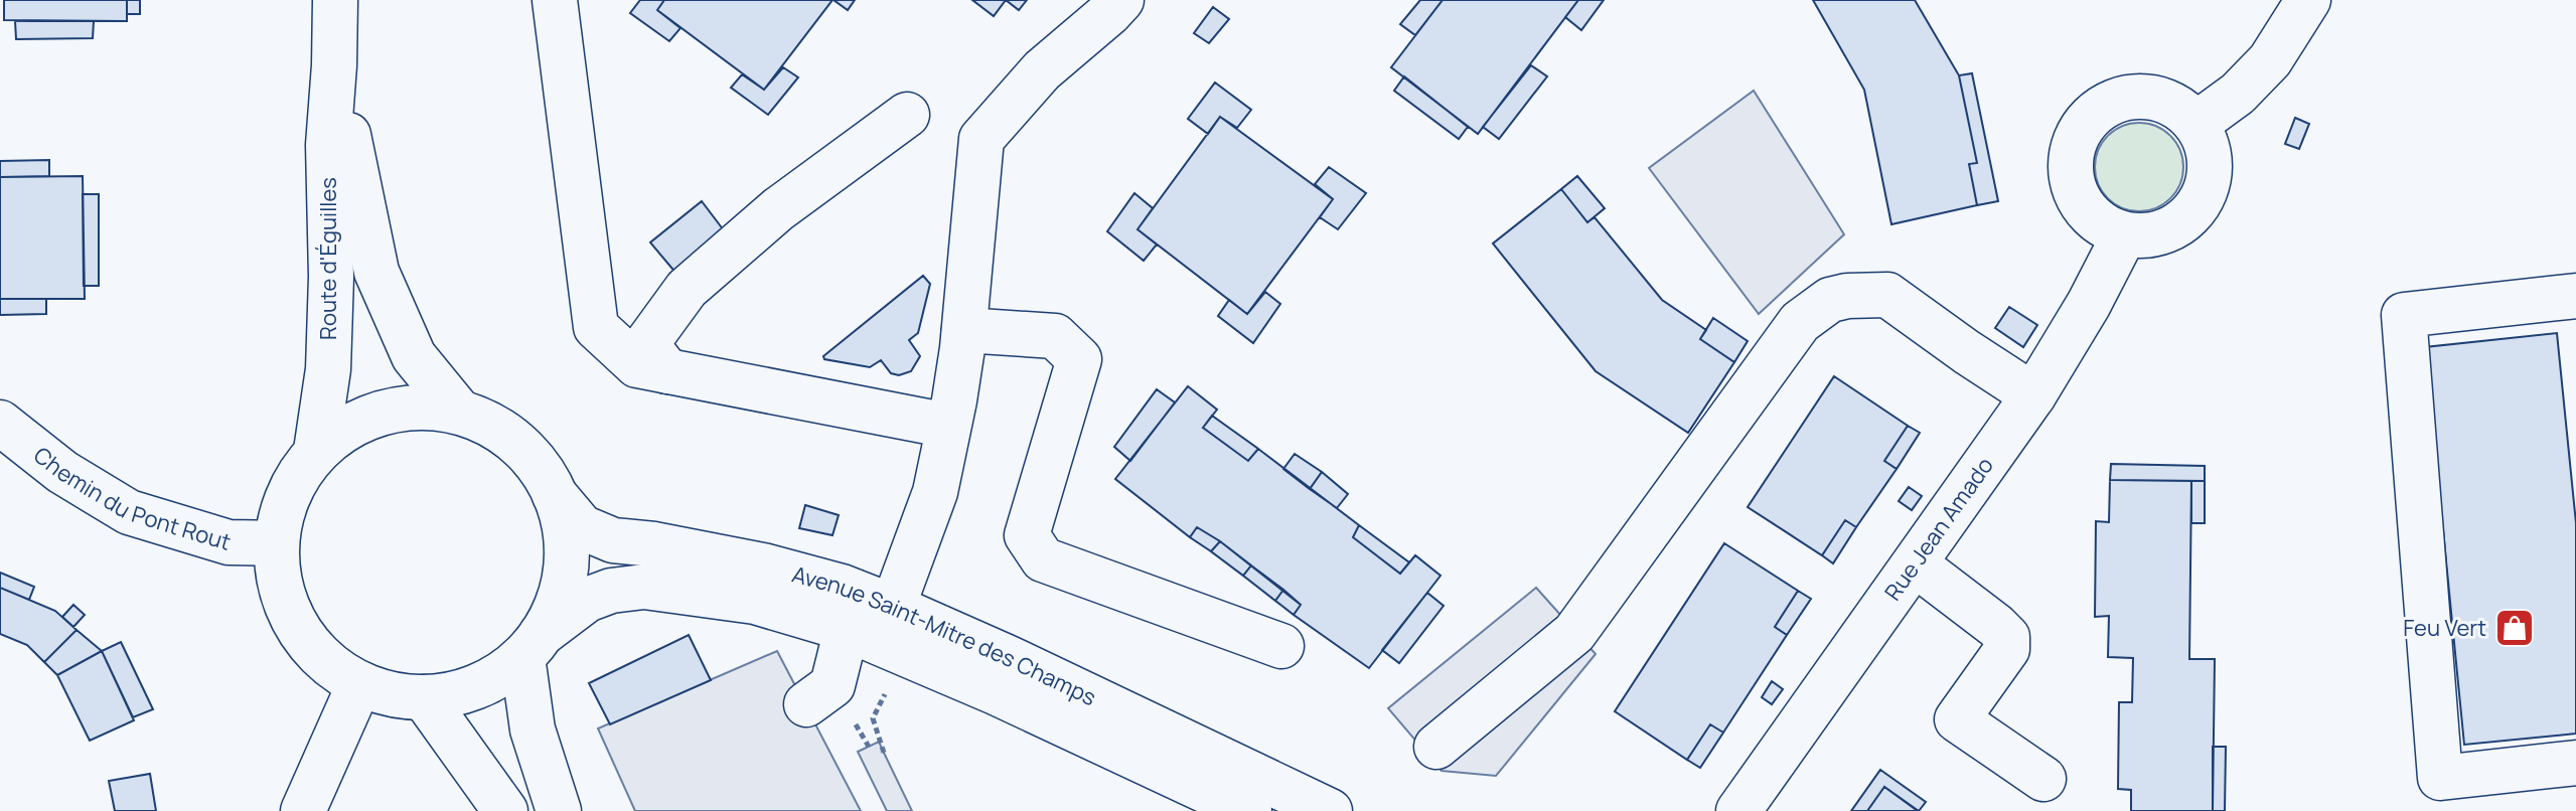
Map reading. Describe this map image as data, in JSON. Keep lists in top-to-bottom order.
{
  "streets": {
    "street": [
      "Route d'Éguilles",
      "Chemin du Pont Rout",
      "Rue Jean Amado",
      "Avenue Saint-Mitre des Champs"
    ]
  },
  "crossings": [
    ["Route d'Éguilles", "Avenue Saint-Mitre des Champs"],
    ["Chemin du Pont Rout", "Avenue Saint-Mitre des Champs"]
  ],
  "places": {
    "shop": ["Feu Vert"]
  }
}
